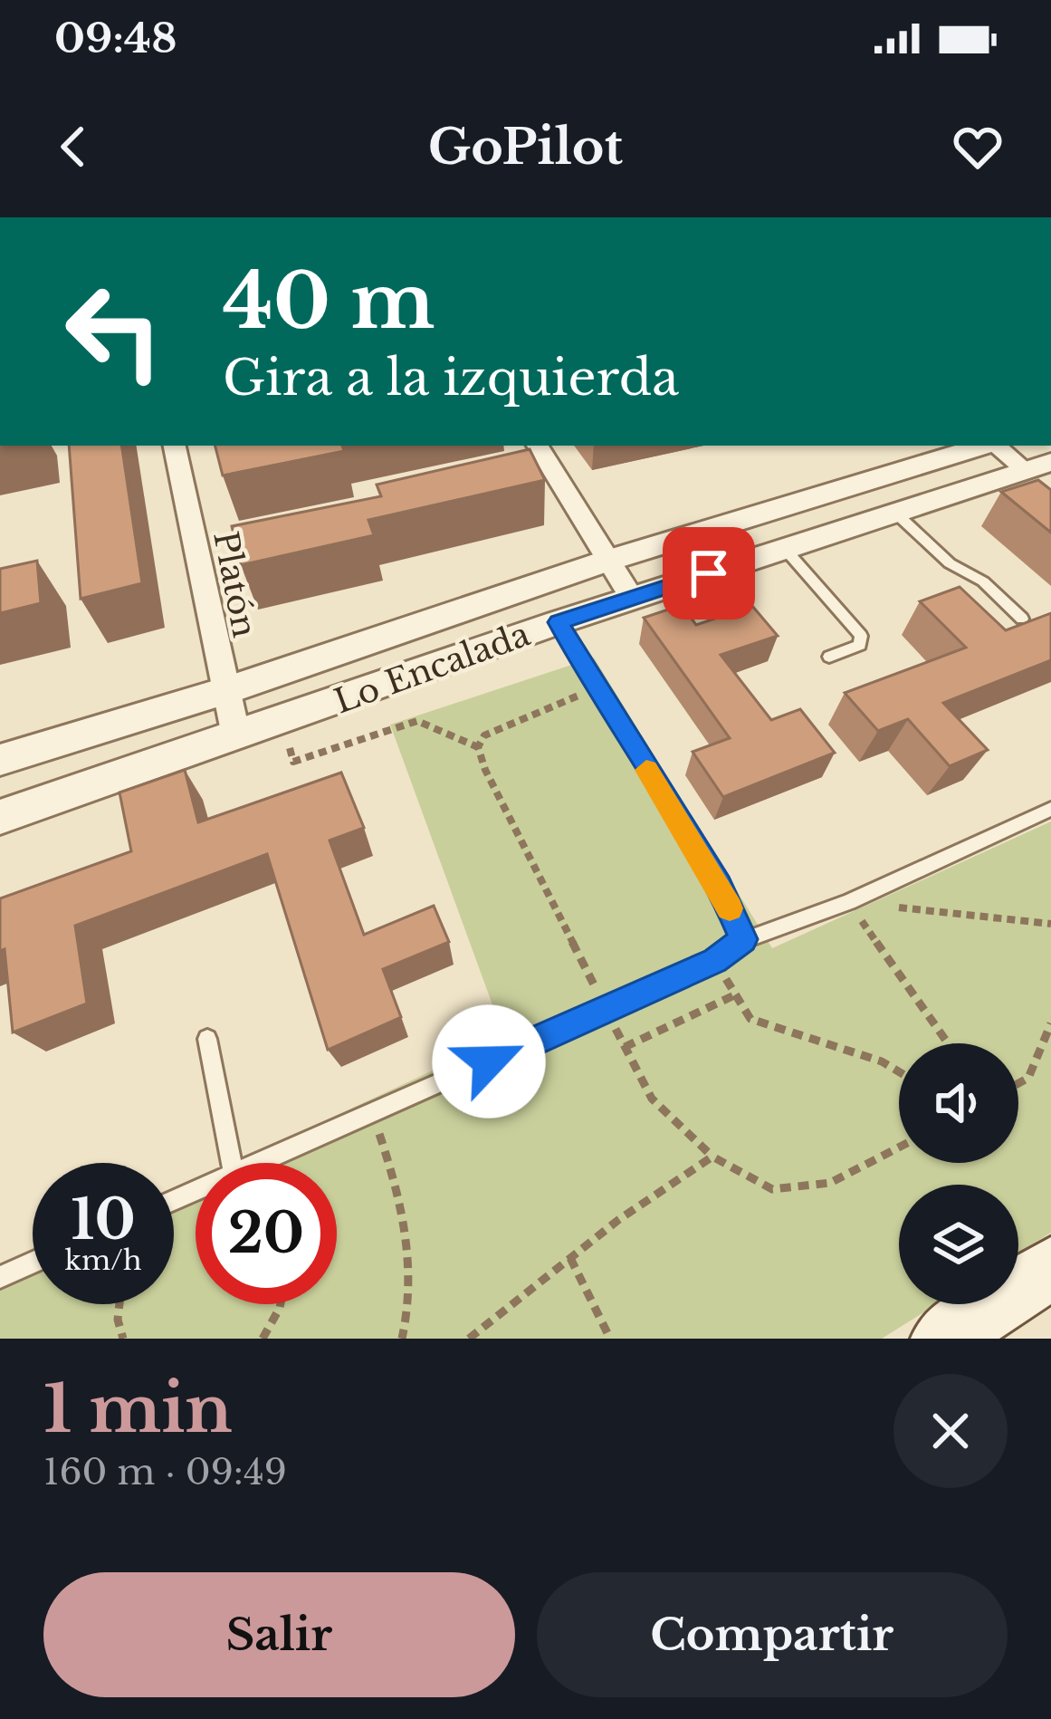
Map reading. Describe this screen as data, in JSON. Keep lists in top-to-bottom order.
{
  "streets": {
    "street": ["Platón", "Lo Encalada"]
  },
  "crossings": [
    ["Platón", "Lo Encalada"]
  ],
  "page": {
    "status": "09:48",
    "header": "GoPilot",
    "turn": ["40 m", "Gira a la izquierda"],
    "speed": "10 km/h",
    "limit": "20",
    "heading": ["1 min", "160 m · 09:49"],
    "buttons": ["Salir", "Compartir"]
  }
}
